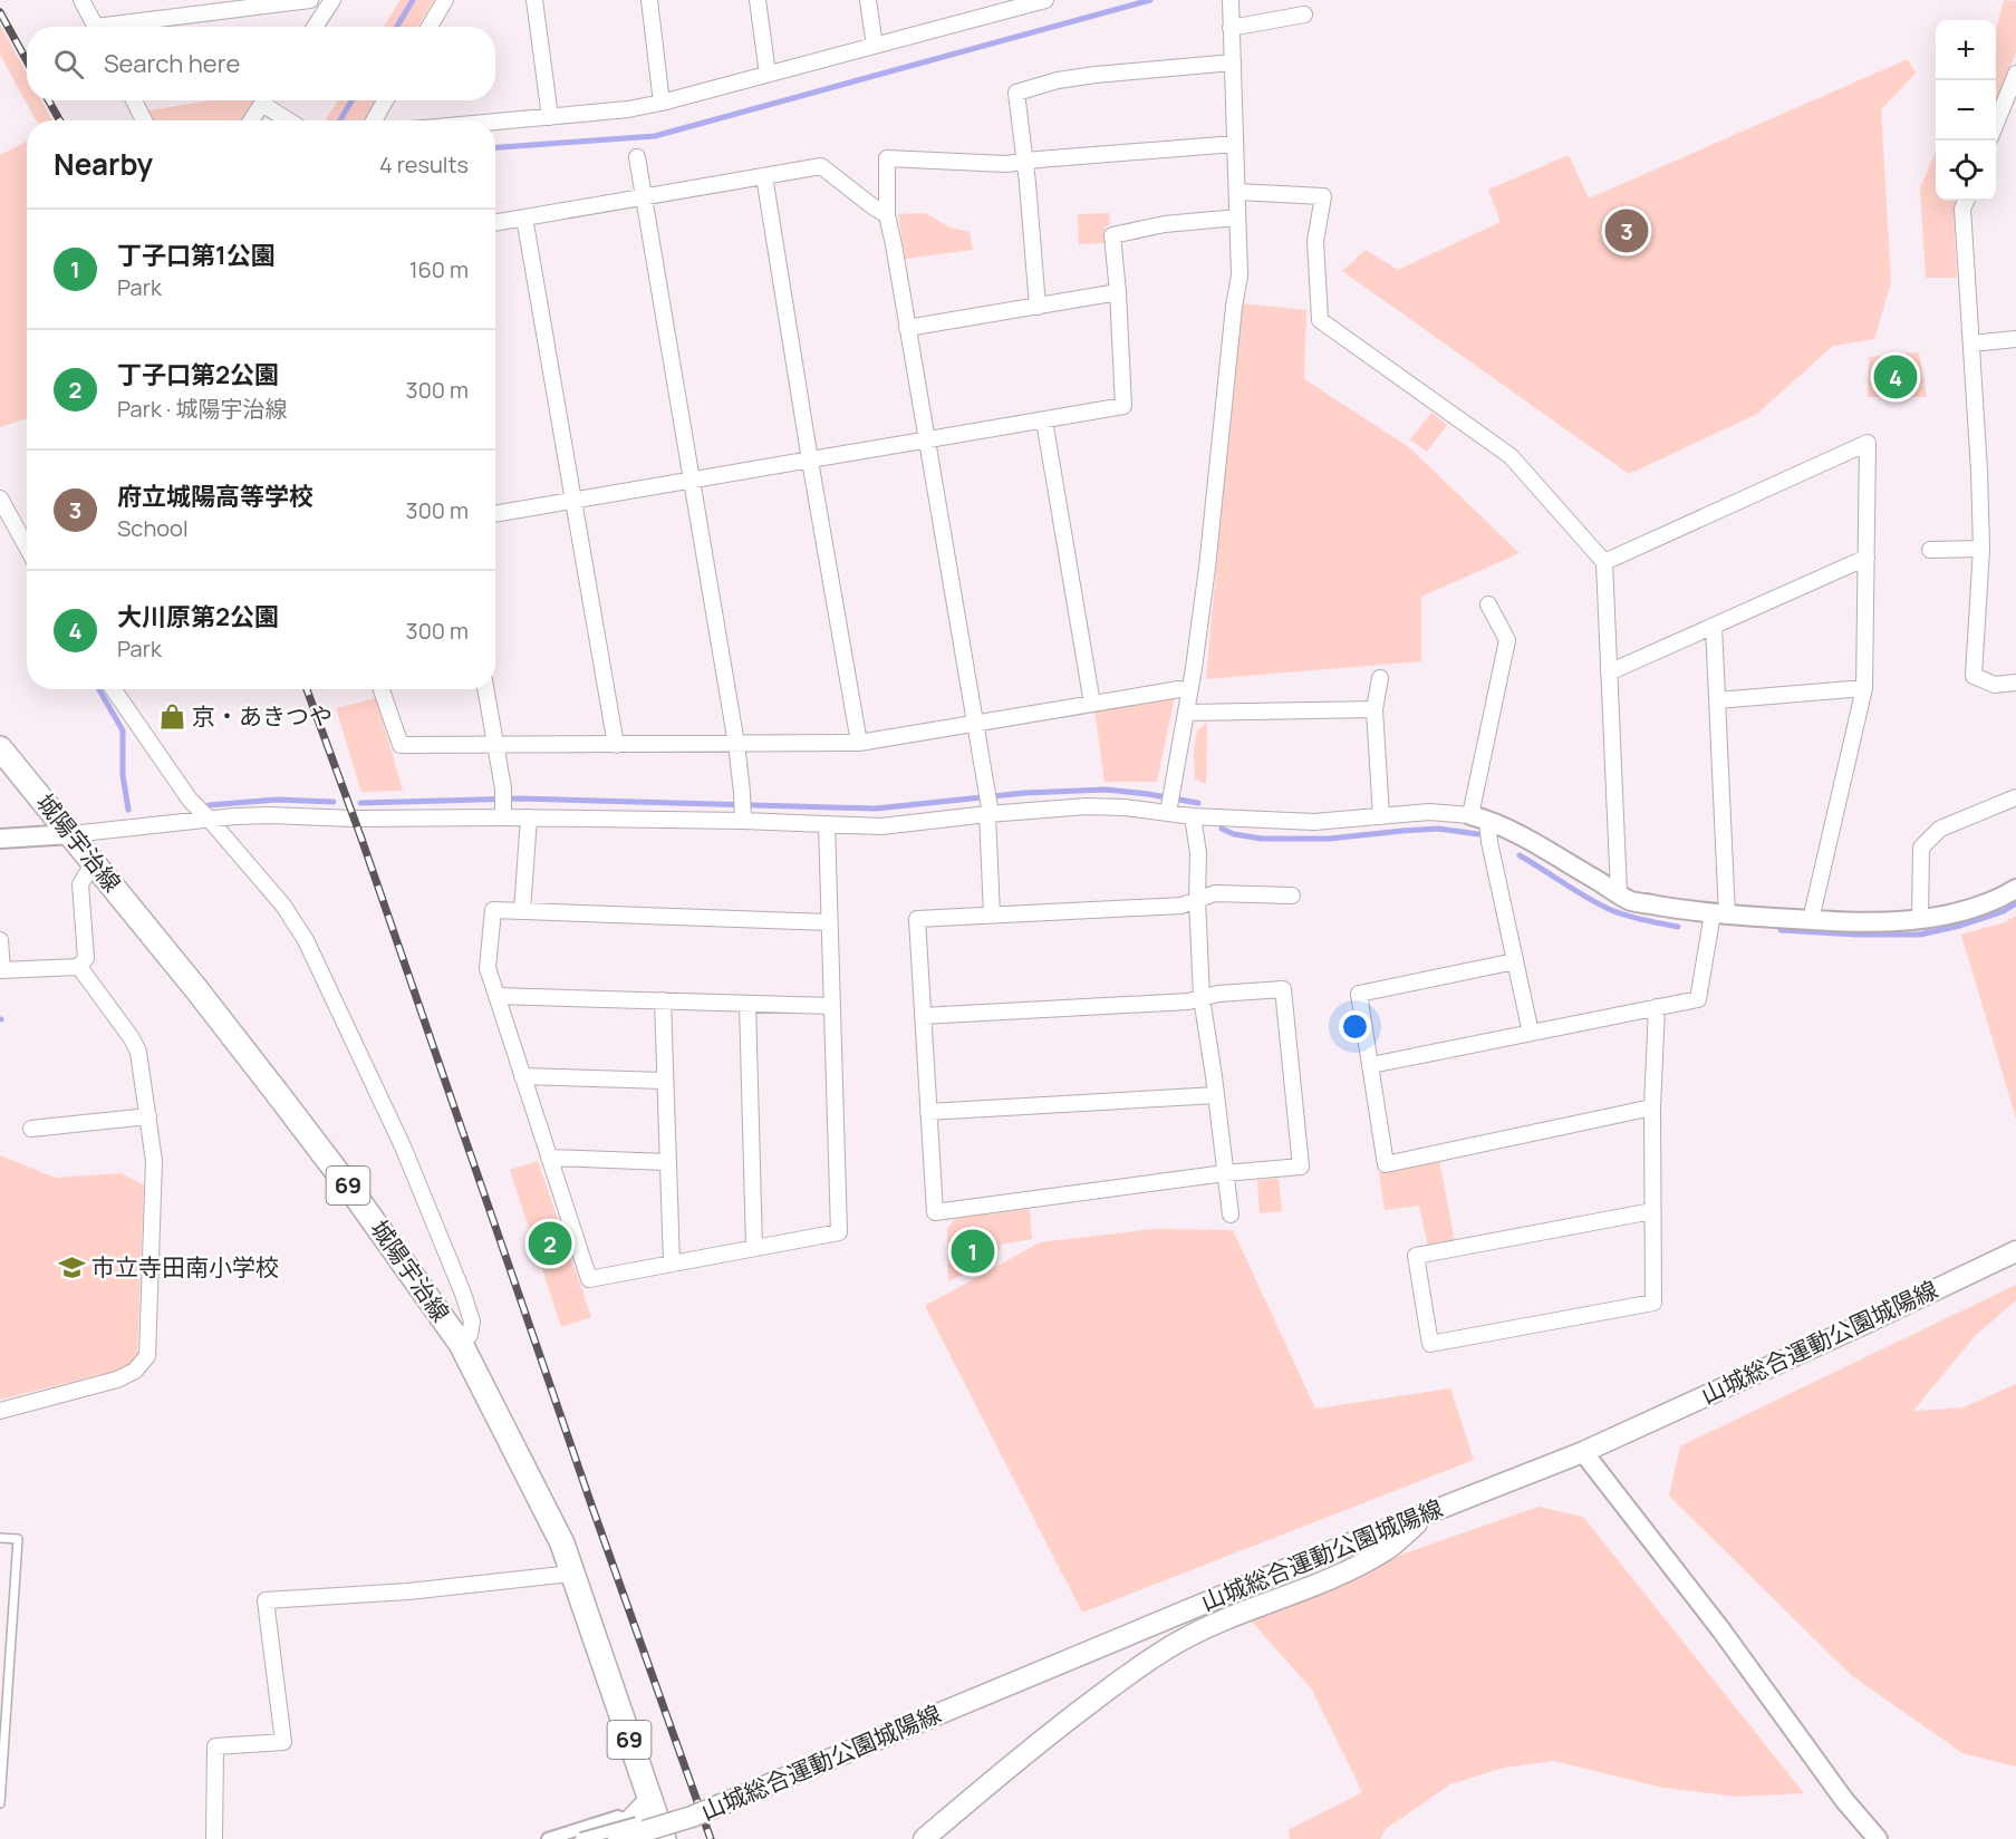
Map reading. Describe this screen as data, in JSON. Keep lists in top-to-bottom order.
{
  "streets": {
    "main road": ["城陽宇治線", "69", "山城総合運動公園城陽線"]
  },
  "places": {
    "shop": ["京・あきつや"],
    "school or university": ["市立寺田南小学校"]
  },
  "page": {
    "map_buttons": ["+", "−"],
    "search": "Search here",
    "heading": ["Nearby", "4 results"],
    "pins": [
      "3",
      "4",
      "2",
      "1"
    ],
    "list": [
      {
        "mark": "1",
        "name": "丁子口第1公園",
        "note": "Park",
        "value": "160 m"
      },
      {
        "mark": "2",
        "name": "丁子口第2公園",
        "note": "Park · 城陽宇治線",
        "value": "300 m"
      },
      {
        "mark": "3",
        "name": "府立城陽高等学校",
        "note": "School",
        "value": "300 m"
      },
      {
        "mark": "4",
        "name": "大川原第2公園",
        "note": "Park",
        "value": "300 m"
      }
    ]
  }
}
